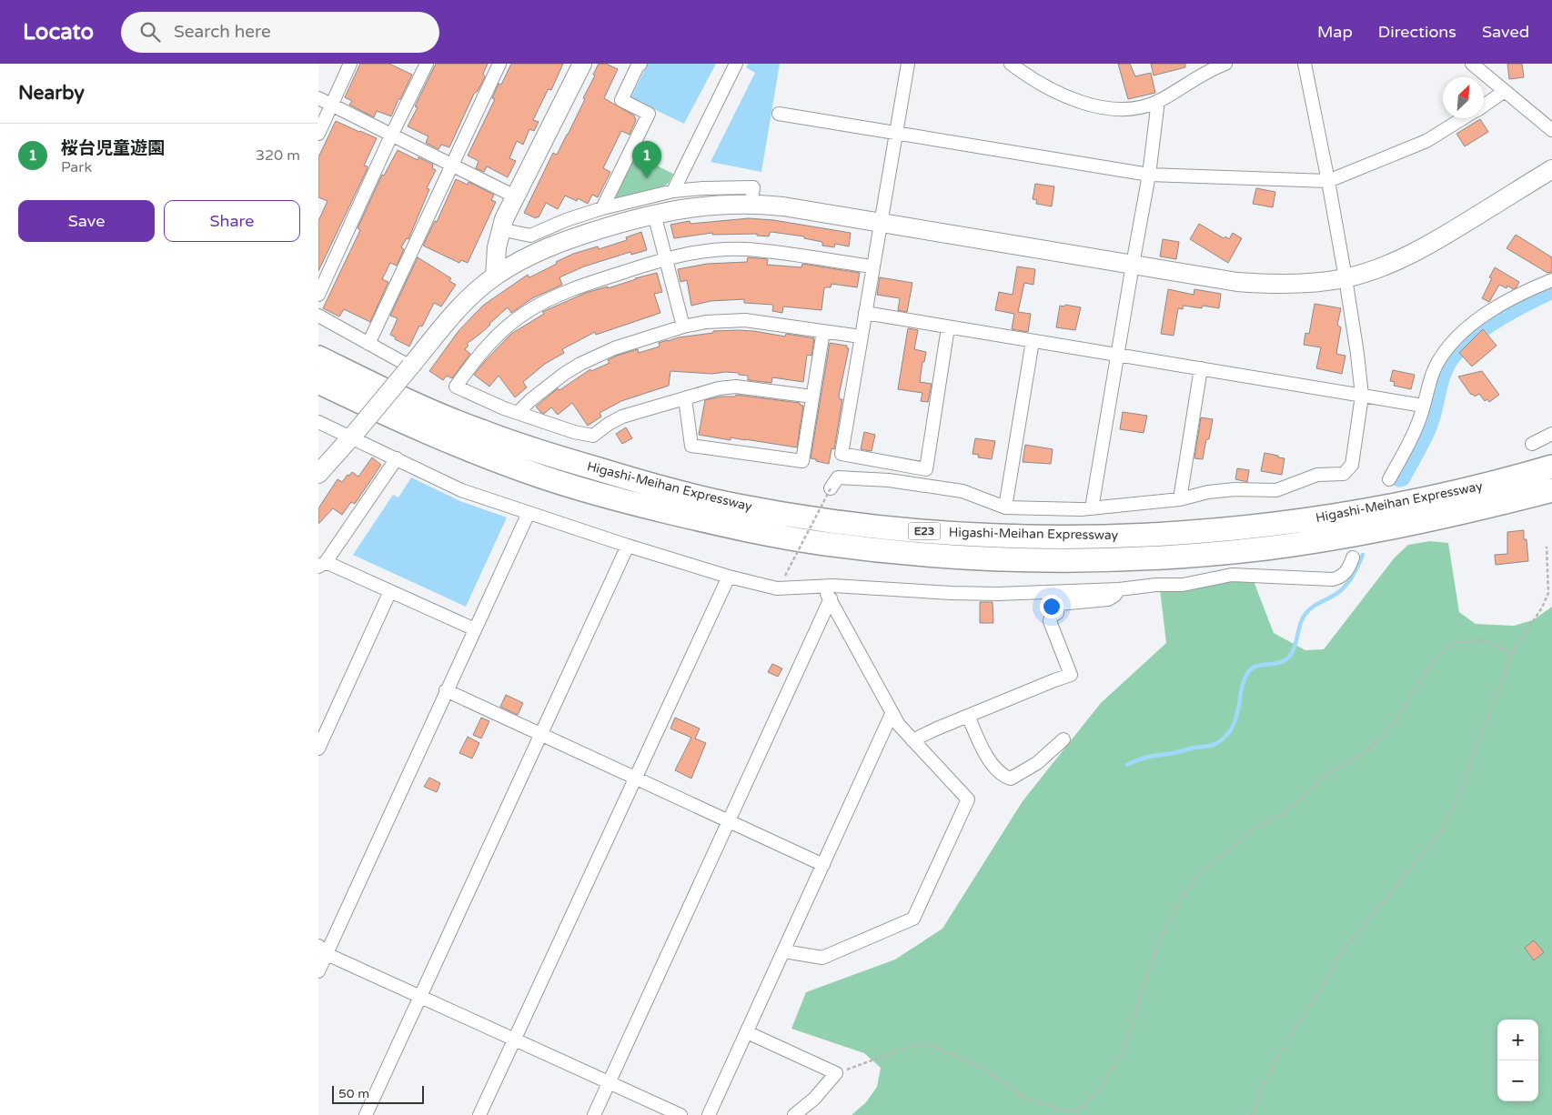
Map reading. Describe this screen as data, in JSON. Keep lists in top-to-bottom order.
{
  "streets": {
    "highway": ["Higashi-Meihan Expressway", "E23"]
  },
  "scale_bar": "50 m",
  "north": "top right",
  "page": {
    "header": "Locato",
    "search": "Search here",
    "nav": ["Map", "Directions", "Saved"],
    "heading": "Nearby",
    "list": [
      {
        "mark": "1",
        "name": "桜台児童遊園",
        "note": "Park",
        "value": "320 m"
      }
    ],
    "pins": "1",
    "buttons": ["Save", "Share"],
    "map_buttons": ["+", "−"],
    "scale": "50 m"
  }
}
